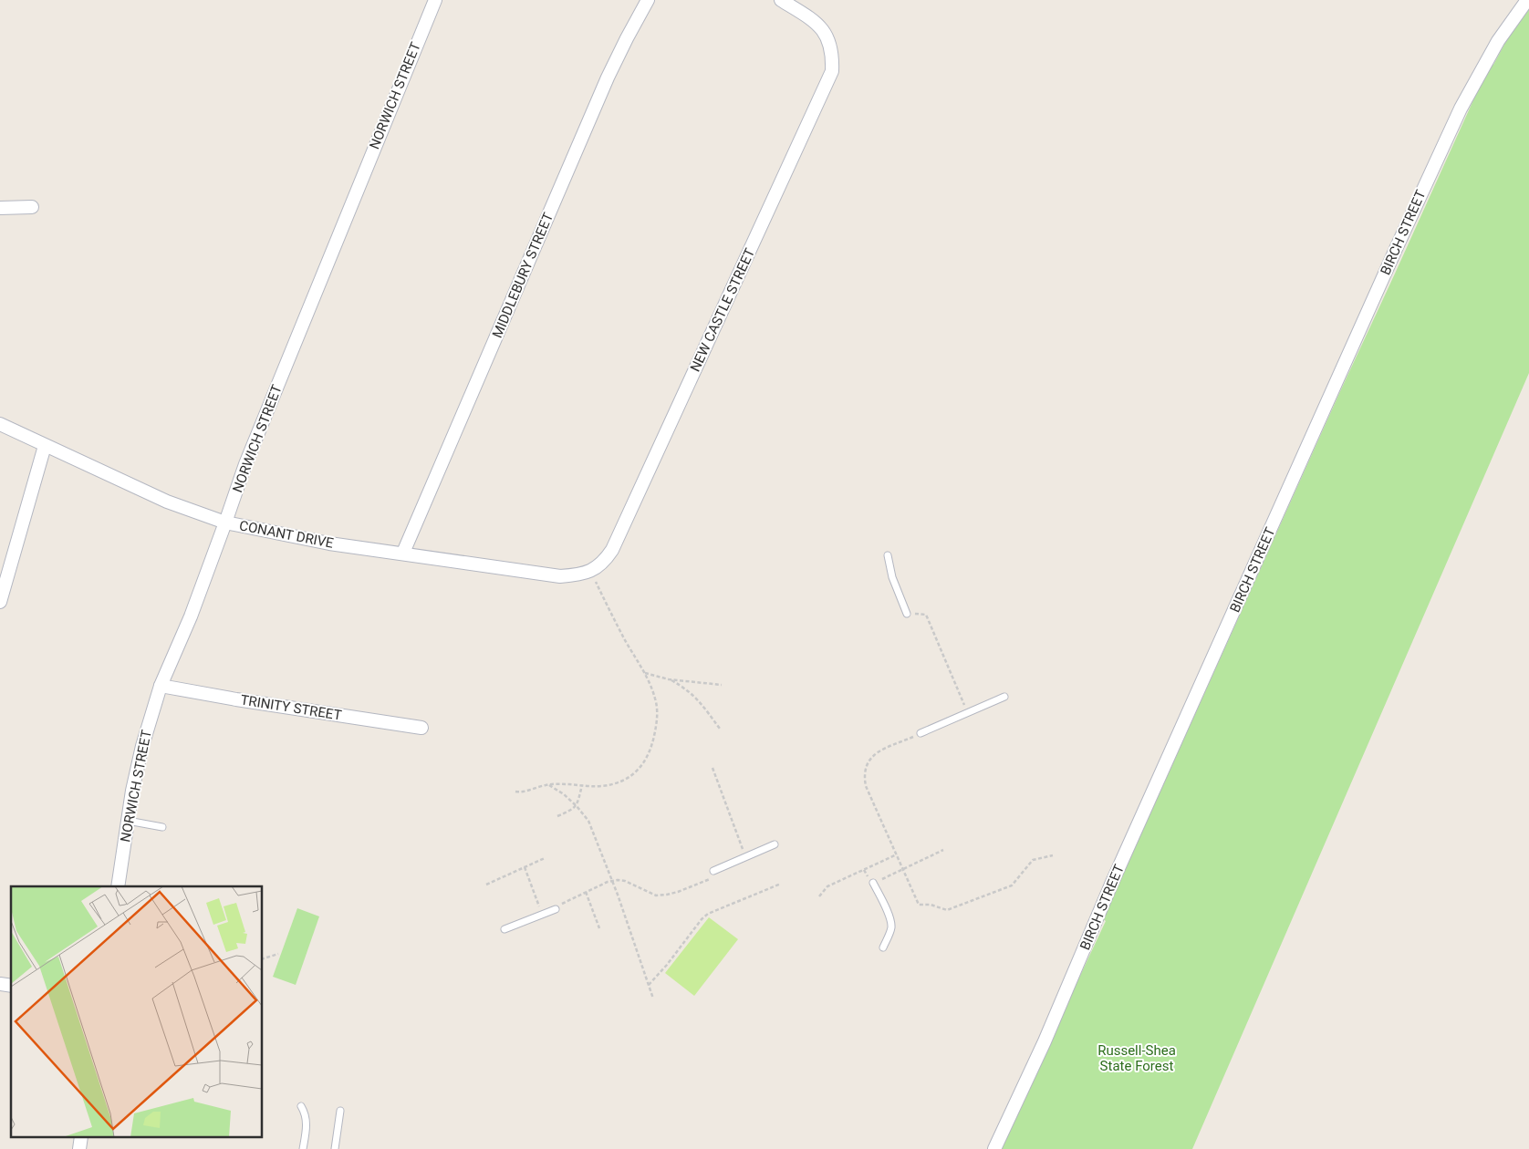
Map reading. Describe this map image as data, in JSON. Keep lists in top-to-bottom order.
{
  "streets": {
    "street": [
      "NORWICH STREET",
      "BIRCH STREET",
      "MIDDLEBURY STREET",
      "NEW CASTLE STREET",
      "CONANT DRIVE",
      "TRINITY STREET"
    ]
  },
  "crossings": [
    ["NORWICH STREET", "CONANT DRIVE"],
    ["NORWICH STREET", "TRINITY STREET"],
    ["MIDDLEBURY STREET", "CONANT DRIVE"],
    ["NEW CASTLE STREET", "CONANT DRIVE"]
  ],
  "parks": ["Russell-Shea State Forest"]
}
